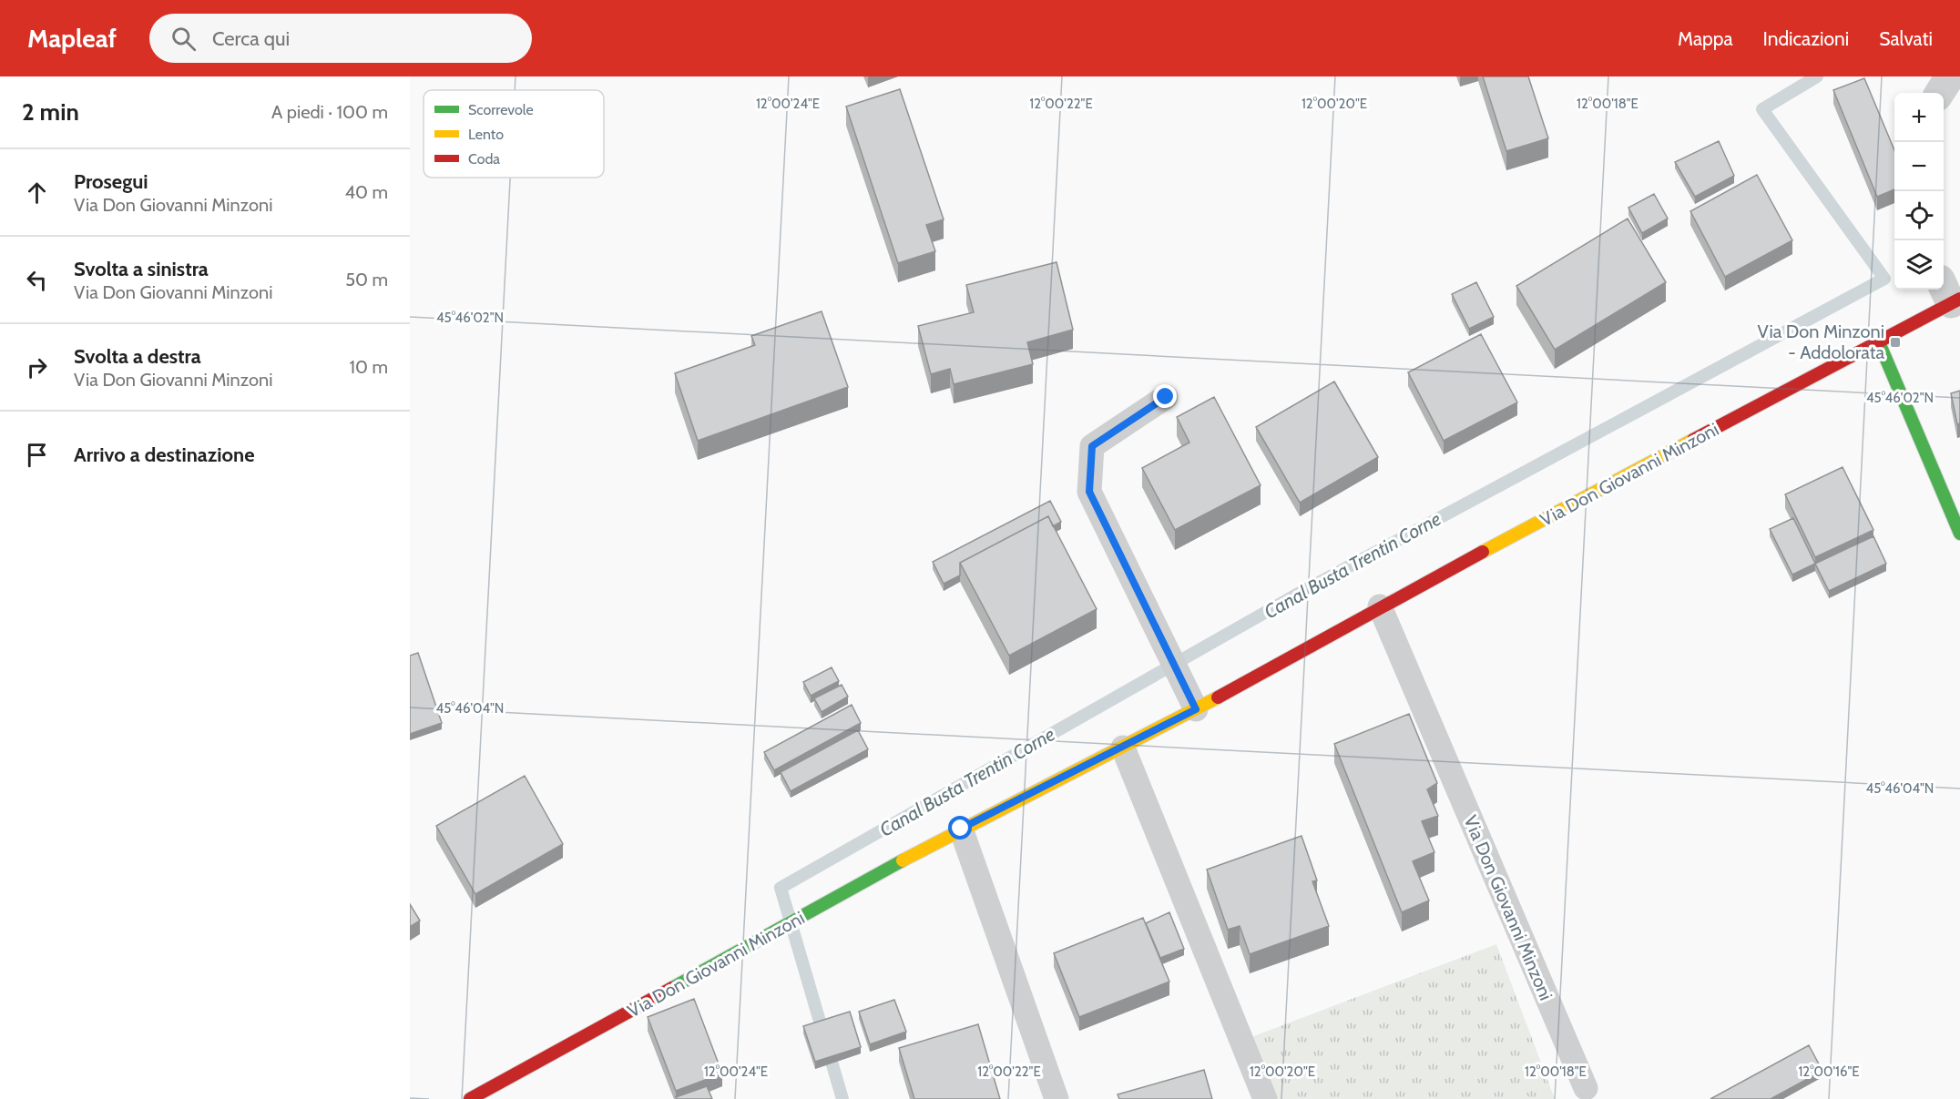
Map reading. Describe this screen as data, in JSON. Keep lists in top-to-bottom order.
{
  "streets": {
    "street": ["Via Don Giovanni Minzoni"]
  },
  "water": ["Canal Busta Trentin Corne"],
  "places": {
    "transit": ["Via Don Minzoni - Addolorata"]
  },
  "legend": ["Scorrevole", "Lento", "Coda"],
  "page": {
    "header": "Mapleaf",
    "search": "Cerca qui",
    "nav": ["Mappa", "Indicazioni", "Salvati"],
    "heading": ["2 min", "A piedi · 100 m"],
    "map_buttons": ["+", "−"],
    "list": [
      ["Prosegui", "Via Don Giovanni Minzoni", "40 m"],
      ["Svolta a sinistra", "Via Don Giovanni Minzoni", "50 m"],
      ["Svolta a destra", "Via Don Giovanni Minzoni", "10 m"],
      "Arrivo a destinazione"
    ]
  },
  "coordinates": [
    "12°00'24\"E",
    "12°00'22\"E",
    "12°00'20\"E",
    "12°00'18\"E",
    "45°46'02\"N",
    "45°46'04\"N",
    "12°00'16\"E"
  ]
}
